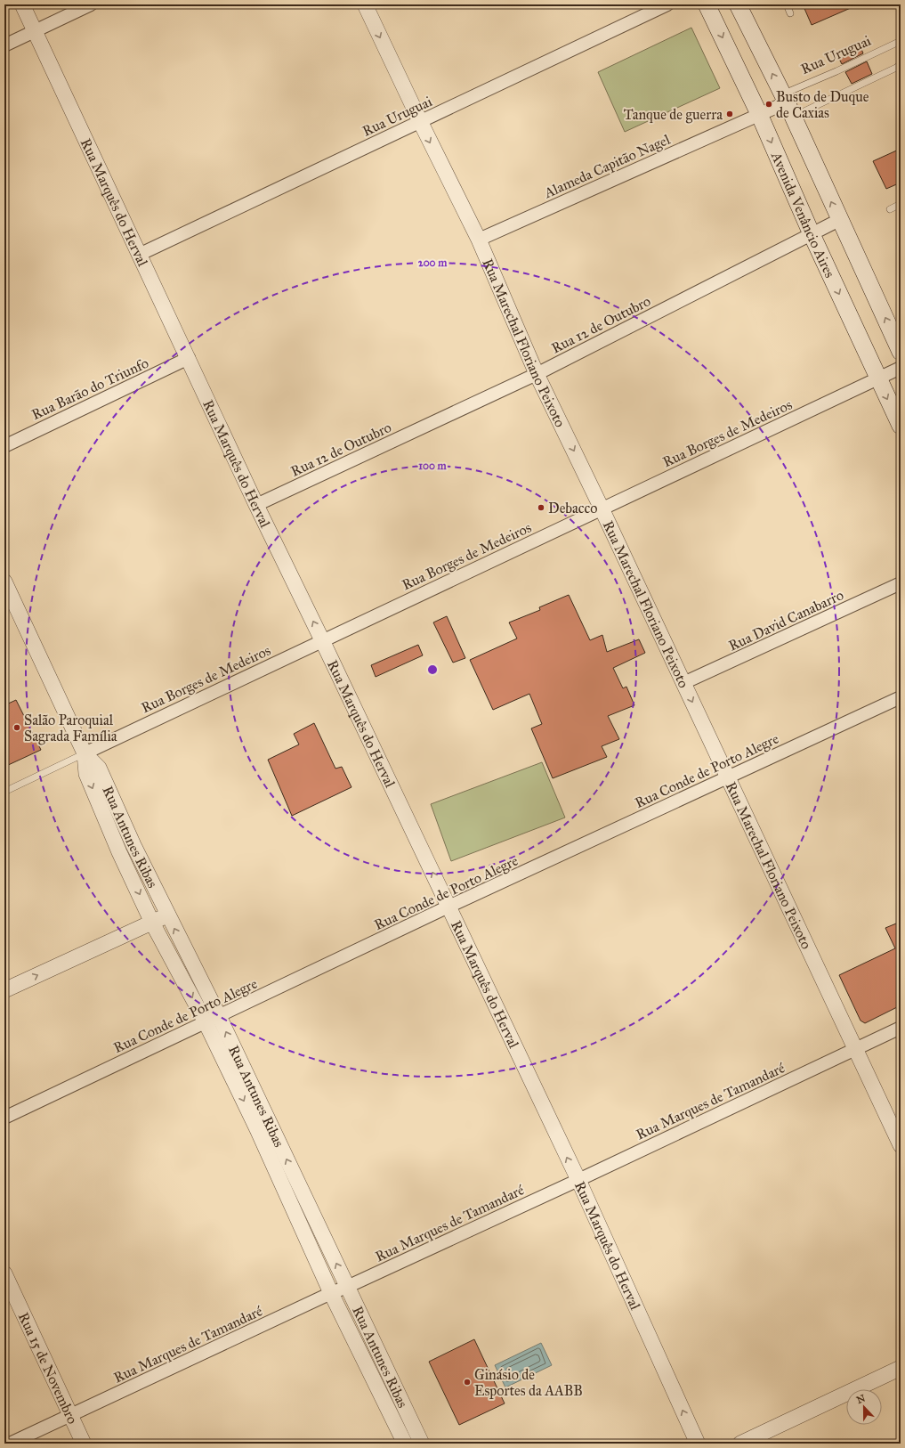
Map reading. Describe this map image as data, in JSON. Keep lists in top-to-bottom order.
{
  "streets": {
    "main road": ["Avenida Venâncio Aires"],
    "street": [
      "Rua Uruguai",
      "Alameda Capitão Nagel",
      "Rua Marquês do Herval",
      "Rua 12 de Outubro",
      "Rua Marechal Floriano Peixoto",
      "Rua Barão do Triunfo",
      "Rua Borges de Medeiros",
      "Rua David Canabarro",
      "Rua Conde de Porto Alegre",
      "Rua Antunes Ribas",
      "Rua Marques de Tamandaré",
      "Rua 15 de Novembro"
    ]
  },
  "crossings": [
    ["Rua Uruguai", "Alameda Capitão Nagel"],
    ["Rua Uruguai", "Rua Marquês do Herval"],
    ["Rua Uruguai", "Rua Marechal Floriano Peixoto"],
    ["Alameda Capitão Nagel", "Avenida Venâncio Aires"],
    ["Alameda Capitão Nagel", "Rua Marechal Floriano Peixoto"],
    ["Rua Marquês do Herval", "Rua 12 de Outubro"],
    ["Rua Marquês do Herval", "Rua Barão do Triunfo"],
    ["Rua Marquês do Herval", "Rua Borges de Medeiros"],
    ["Rua Marquês do Herval", "Rua Conde de Porto Alegre"],
    ["Rua Marquês do Herval", "Rua Marques de Tamandaré"],
    ["Avenida Venâncio Aires", "Rua 12 de Outubro"],
    ["Avenida Venâncio Aires", "Rua Borges de Medeiros"],
    ["Rua 12 de Outubro", "Rua Marechal Floriano Peixoto"],
    ["Rua Marechal Floriano Peixoto", "Rua Borges de Medeiros"],
    ["Rua Marechal Floriano Peixoto", "Rua David Canabarro"],
    ["Rua Marechal Floriano Peixoto", "Rua Conde de Porto Alegre"],
    ["Rua Marechal Floriano Peixoto", "Rua Marques de Tamandaré"],
    ["Rua Borges de Medeiros", "Rua Antunes Ribas"],
    ["Rua Conde de Porto Alegre", "Rua Antunes Ribas"],
    ["Rua Antunes Ribas", "Rua Marques de Tamandaré"],
    ["Rua Marques de Tamandaré", "Rua 15 de Novembro"]
  ],
  "one_way": ["Rua Marquês do Herval", "Rua Marechal Floriano Peixoto"],
  "places": [
    "Busto de Duque de Caxias",
    "Tanque de guerra",
    "Debacco",
    "Salão Paroquial Sagrada Família",
    "Ginásio de Esportes da AABB"
  ],
  "north": "top",
  "rings": ["200 m", "100 m"]
}
